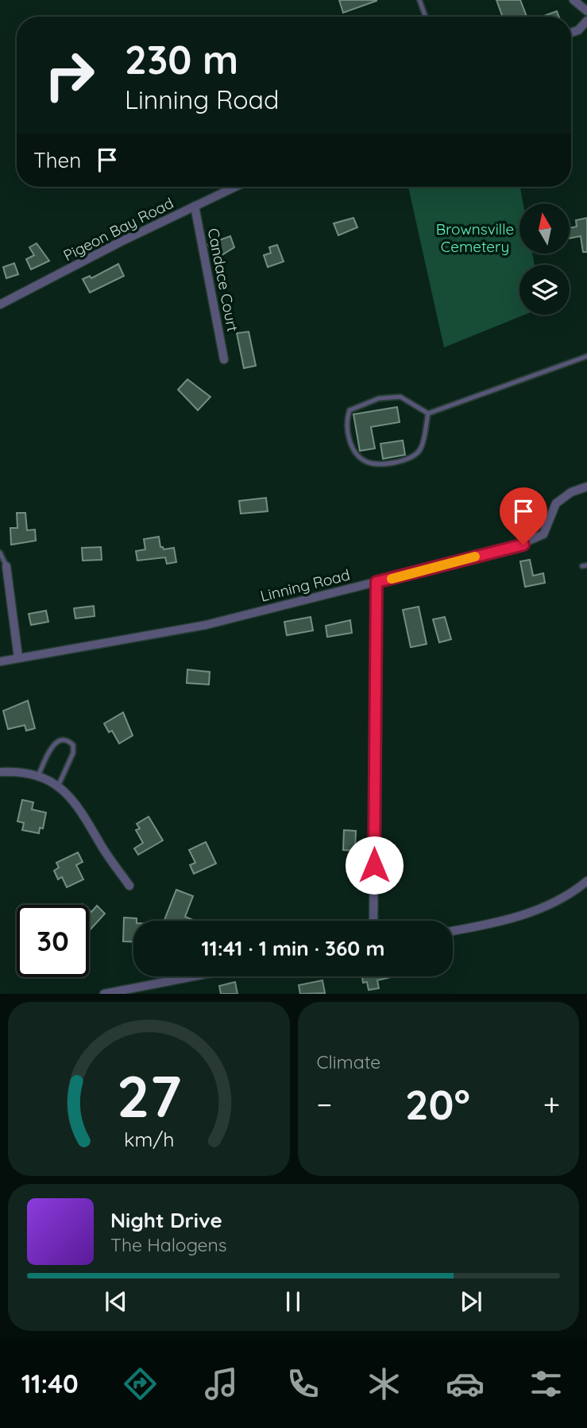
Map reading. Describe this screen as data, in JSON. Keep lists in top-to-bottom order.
{
  "streets": {
    "street": ["Pigeon Bay Road", "Candace Court", "Linning Road"]
  },
  "crossings": [
    ["Pigeon Bay Road", "Candace Court"]
  ],
  "parks": ["Brownsville Cemetery"],
  "north": "top",
  "page": {
    "turn": ["230 m", "Linning Road"],
    "then": "Then",
    "limit": "30",
    "trip": "11:41 · 1 min · 360 m",
    "tile": "Climate",
    "heat": ["−", "20°", "+"],
    "song": ["Night Drive", "The Halogens"],
    "tabs": "11:40",
    "gauge": ["27", "km/h"]
  }
}
